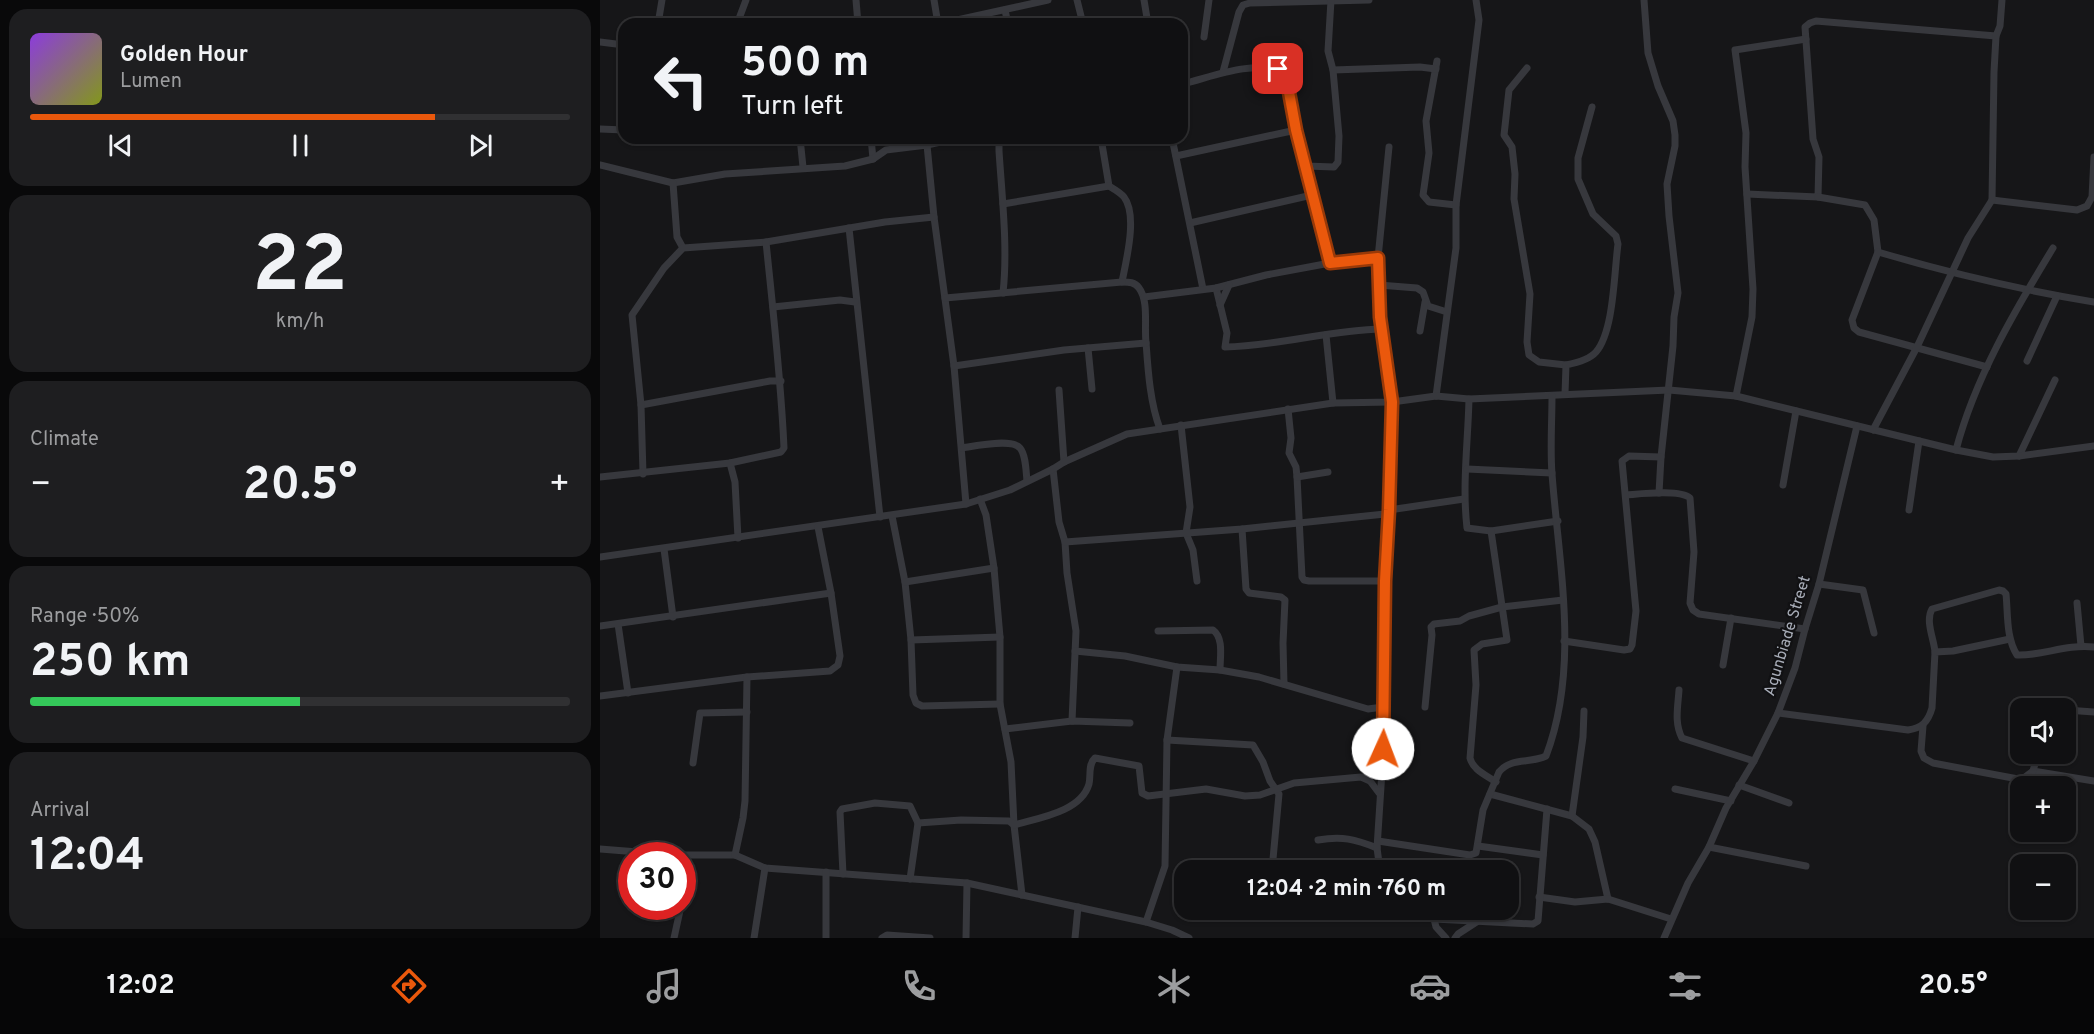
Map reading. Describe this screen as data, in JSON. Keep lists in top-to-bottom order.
{
  "streets": {
    "street": ["Agunbiade Street"]
  },
  "page": {
    "turn": ["500 m", "Turn left"],
    "song": ["Golden Hour", "Lumen"],
    "tile": [
      ["22", "km/h"],
      "Climate",
      ["Range · 50%", "250 km"],
      ["Arrival", "12:04"]
    ],
    "heat": ["−", "20.5°", "+"],
    "map_buttons": ["+", "−"],
    "limit": "30",
    "trip": "12:04 · 2 min · 760 m",
    "tabs": ["12:02", "20.5°"]
  }
}
